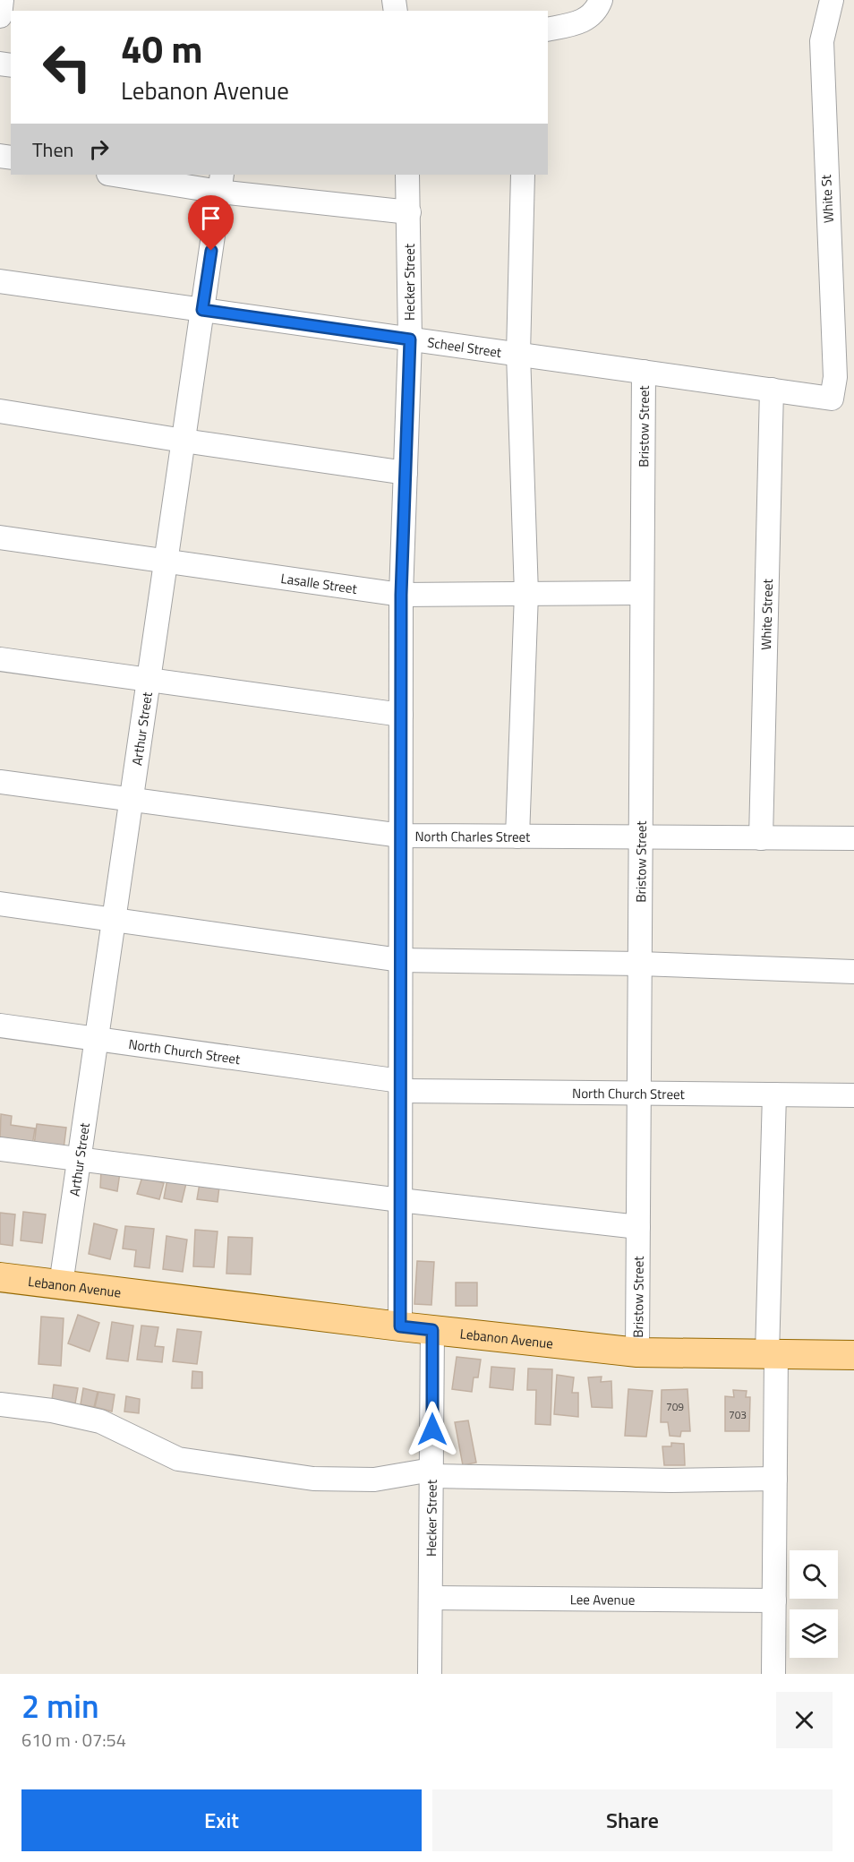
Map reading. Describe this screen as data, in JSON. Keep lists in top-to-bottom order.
{
  "streets": {
    "main road": ["Lebanon Avenue"],
    "street": [
      "White St",
      "Hecker Street",
      "Scheel Street",
      "Bristow Street",
      "Lasalle Street",
      "White Street",
      "Arthur Street",
      "North Charles Street",
      "North Church Street",
      "Lee Avenue"
    ]
  },
  "crossings": [
    ["White St", "Scheel Street"],
    ["Hecker Street", "Scheel Street"],
    ["Hecker Street", "Lasalle Street"],
    ["Hecker Street", "North Charles Street"],
    ["Hecker Street", "North Church Street"],
    ["Hecker Street", "Lebanon Avenue"],
    ["Hecker Street", "Lee Avenue"],
    ["Scheel Street", "Bristow Street"],
    ["Scheel Street", "White Street"],
    ["Scheel Street", "Arthur Street"],
    ["Bristow Street", "Lasalle Street"],
    ["Bristow Street", "North Charles Street"],
    ["Bristow Street", "North Church Street"],
    ["Bristow Street", "Lebanon Avenue"],
    ["Lasalle Street", "Arthur Street"],
    ["White Street", "North Charles Street"],
    ["Arthur Street", "North Charles Street"],
    ["Arthur Street", "North Church Street"],
    ["Arthur Street", "Lebanon Avenue"]
  ],
  "house_numbers": ["709", "703"],
  "page": {
    "turn": ["40 m", "Lebanon Avenue"],
    "then": "Then",
    "heading": ["2 min", "610 m · 07:54"],
    "buttons": ["Exit", "Share"]
  }
}
